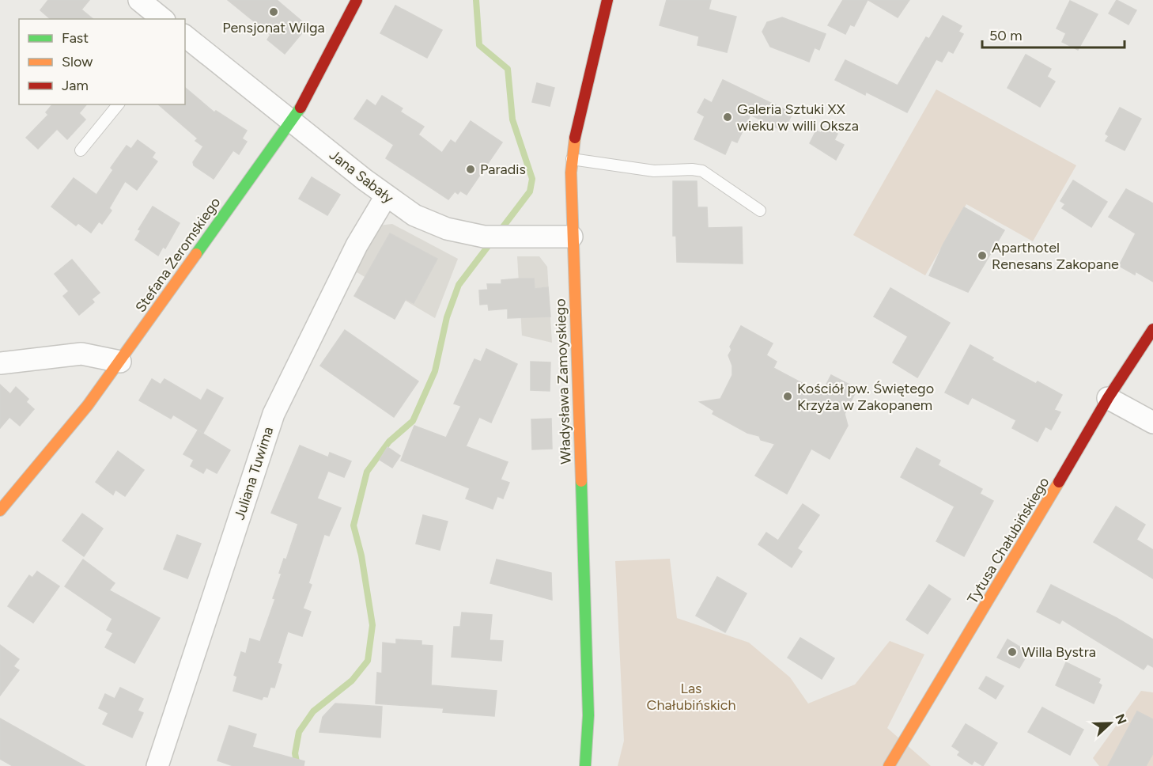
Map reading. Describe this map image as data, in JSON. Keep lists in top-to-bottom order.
{
  "streets": {
    "street": [
      "Jana Sabały",
      "Stefana Żeromskiego",
      "Władysława Zamoyskiego",
      "Juliana Tuwima",
      "Tytusa Chałubińskiego"
    ]
  },
  "crossings": [
    ["Jana Sabały", "Stefana Żeromskiego"],
    ["Jana Sabały", "Władysława Zamoyskiego"],
    ["Jana Sabały", "Juliana Tuwima"]
  ],
  "parks": ["Las Chałubińskich"],
  "places": [
    "Pensjonat Wilga",
    "Galeria Sztuki XX wieku w willi Oksza",
    "Paradis",
    "Aparthotel Renesans Zakopane",
    "Kościół pw. Świętego Krzyża w Zakopanem",
    "Willa Bystra"
  ],
  "legend": ["Fast", "Slow", "Jam"],
  "scale_bar": "50 m",
  "north": "right"
}
